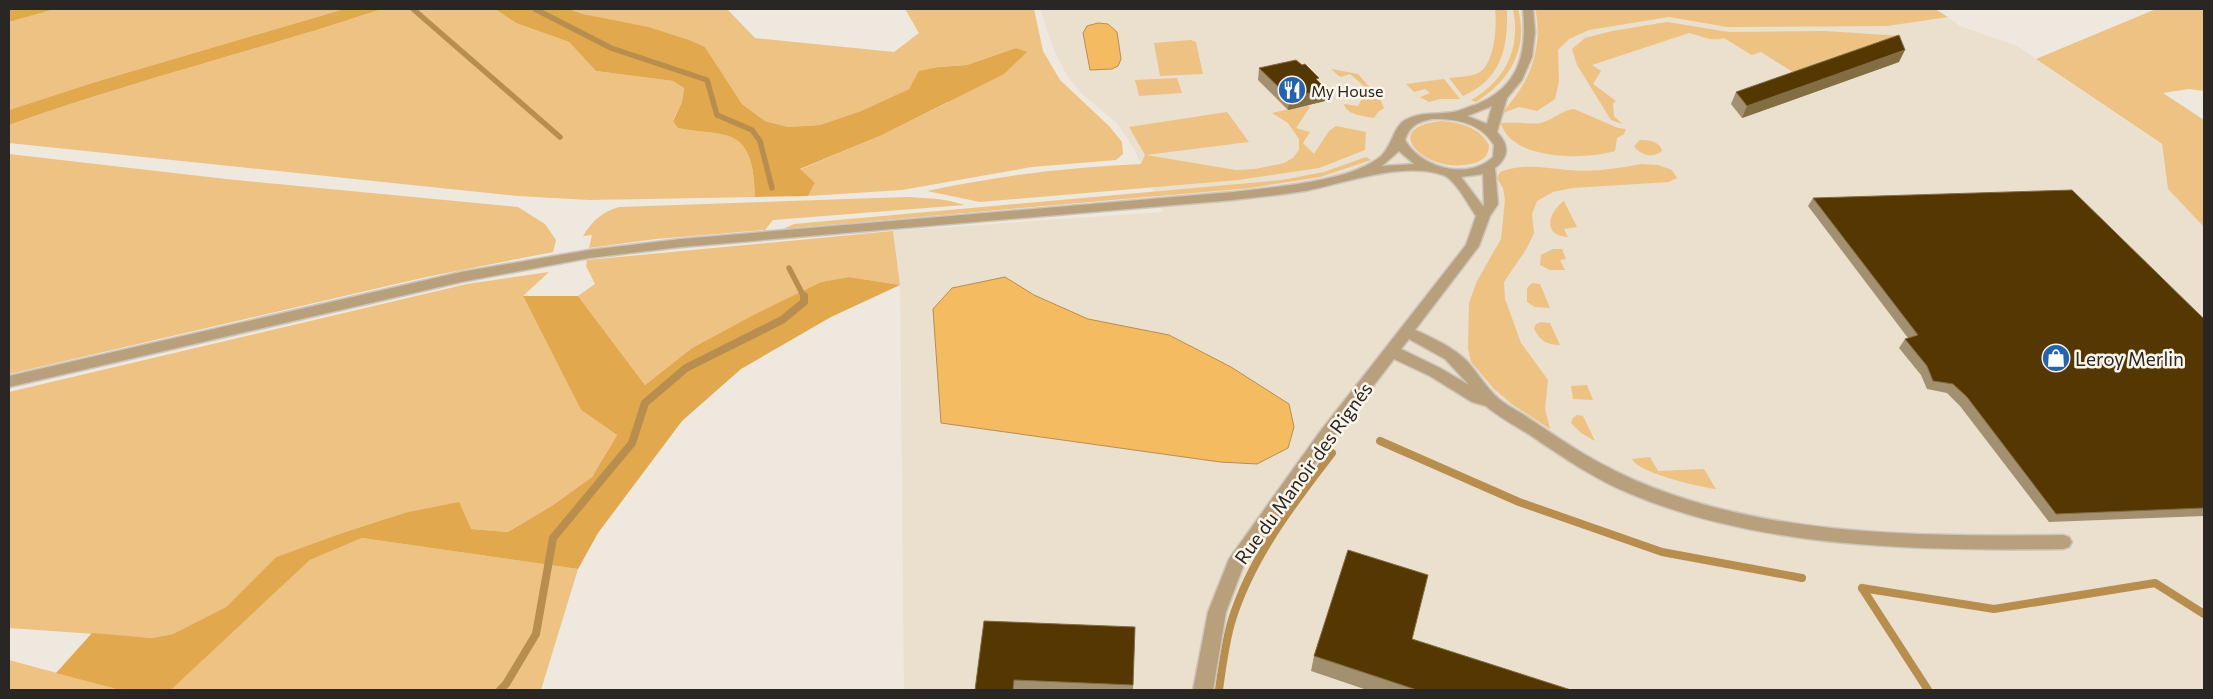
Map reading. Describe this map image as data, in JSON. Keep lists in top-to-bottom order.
{
  "streets": {
    "street": ["Rue du Manoir des Rignés"]
  },
  "places": {
    "restaurant": ["My House"],
    "shop": ["Leroy Merlin"]
  }
}
